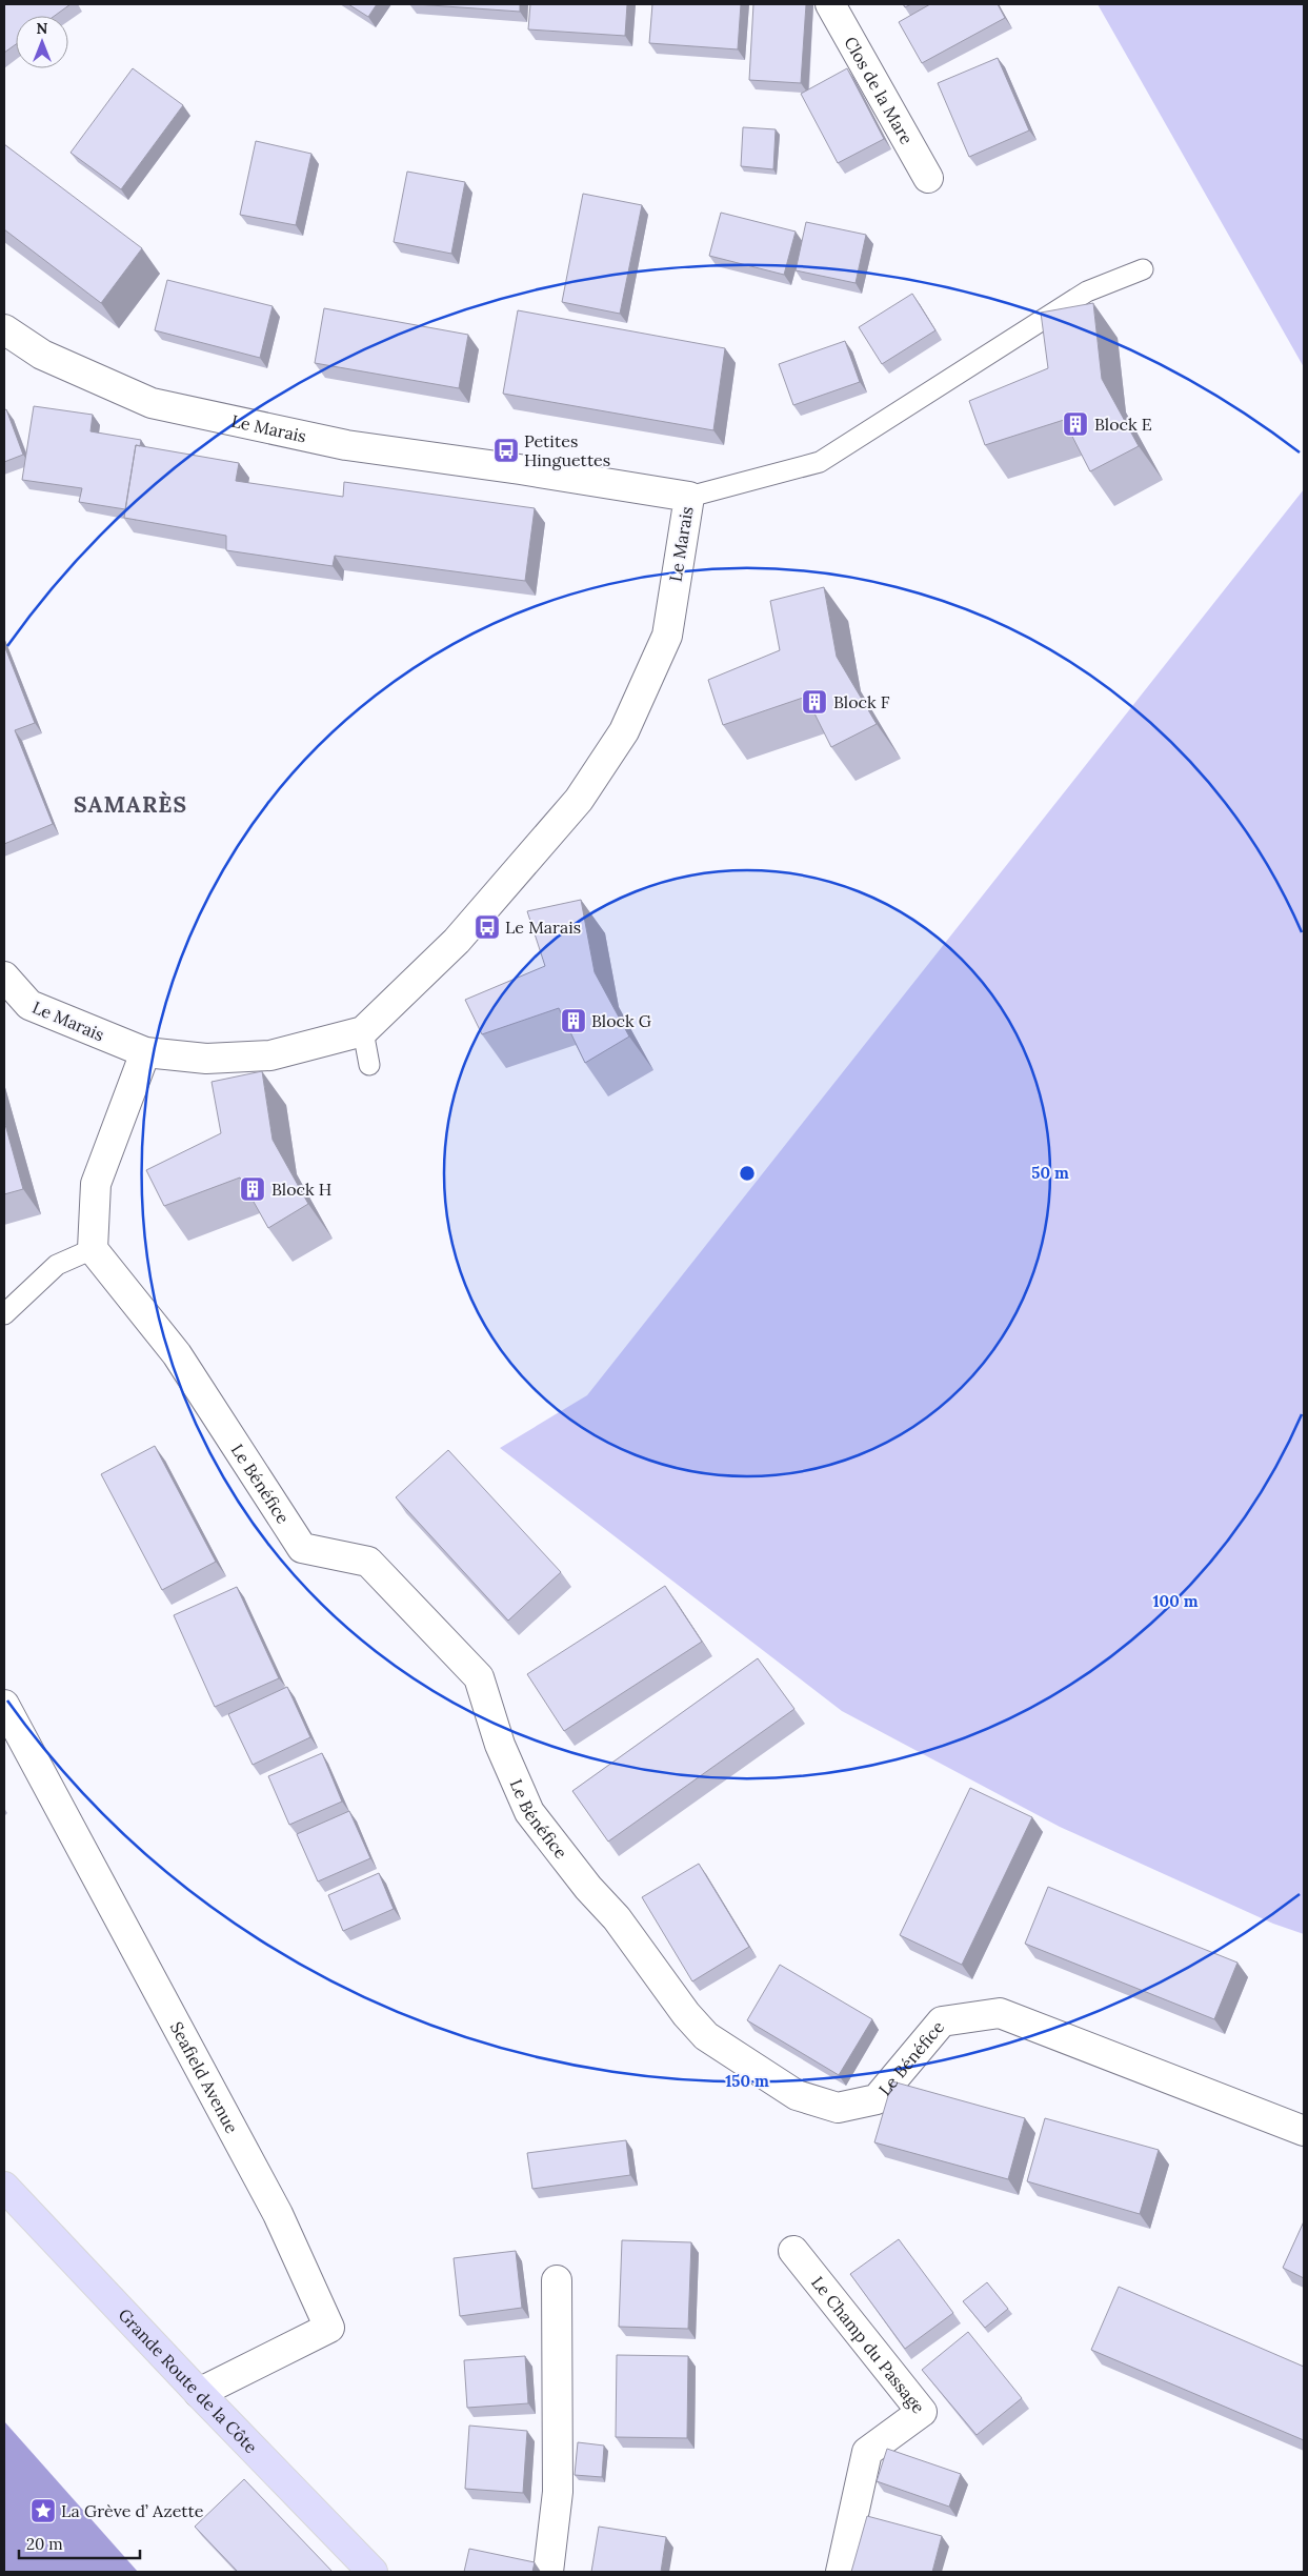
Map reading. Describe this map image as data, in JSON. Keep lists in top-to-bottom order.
{
  "streets": {
    "main road": ["Grande Route de la Côte"],
    "street": [
      "Clos de la Mare",
      "Le Marais",
      "Le Bénéfice",
      "Seafield Avenue",
      "Le Champ du Passage"
    ]
  },
  "crossings": [
    ["Seafield Avenue", "Grande Route de la Côte"]
  ],
  "districts": ["SAMARÈS"],
  "places": {
    "building": [
      "Block E",
      "Block F",
      "Block G",
      "Block H"
    ],
    "bus stop": ["Petites Hinguettes", "Le Marais"],
    "place": ["La Grève d’ Azette"]
  },
  "scale_bar": "20 m",
  "north": "top",
  "rings": ["50 m", "100 m", "150 m"]
}
